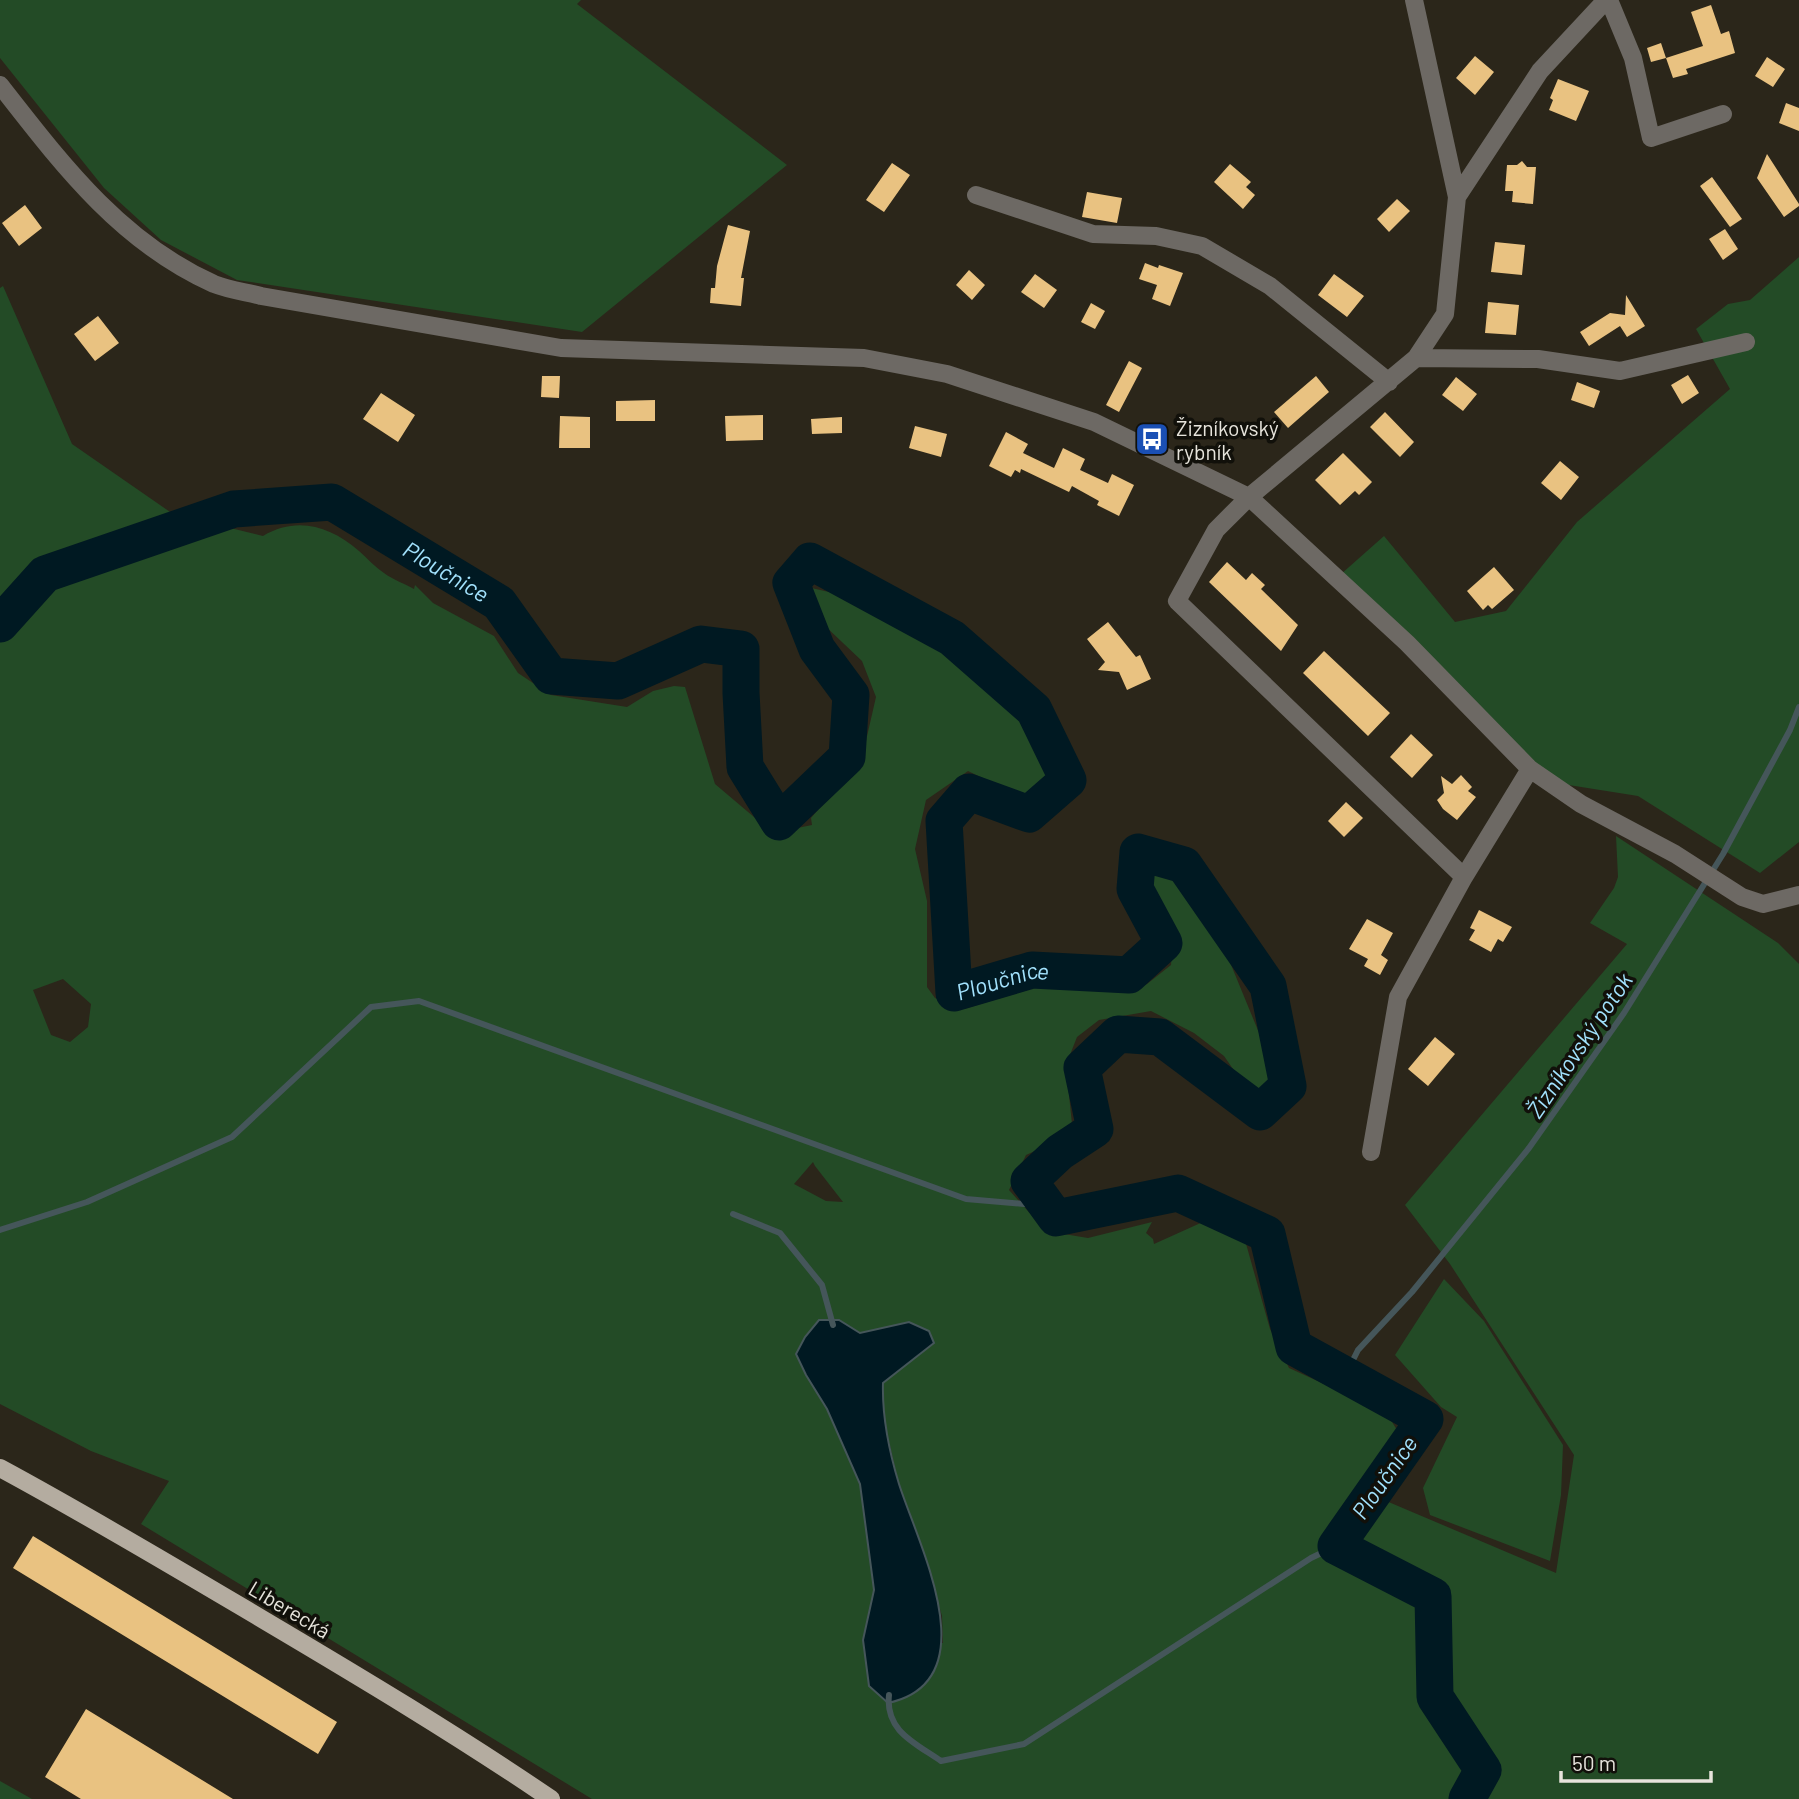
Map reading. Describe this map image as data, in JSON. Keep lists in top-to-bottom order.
{
  "streets": {
    "main road": ["Liberecká"]
  },
  "water": ["Ploučnice", "Žizníkovský potok"],
  "places": {
    "bus stop": ["Žizníkovský rybník"]
  },
  "scale_bar": "50 m"
}
